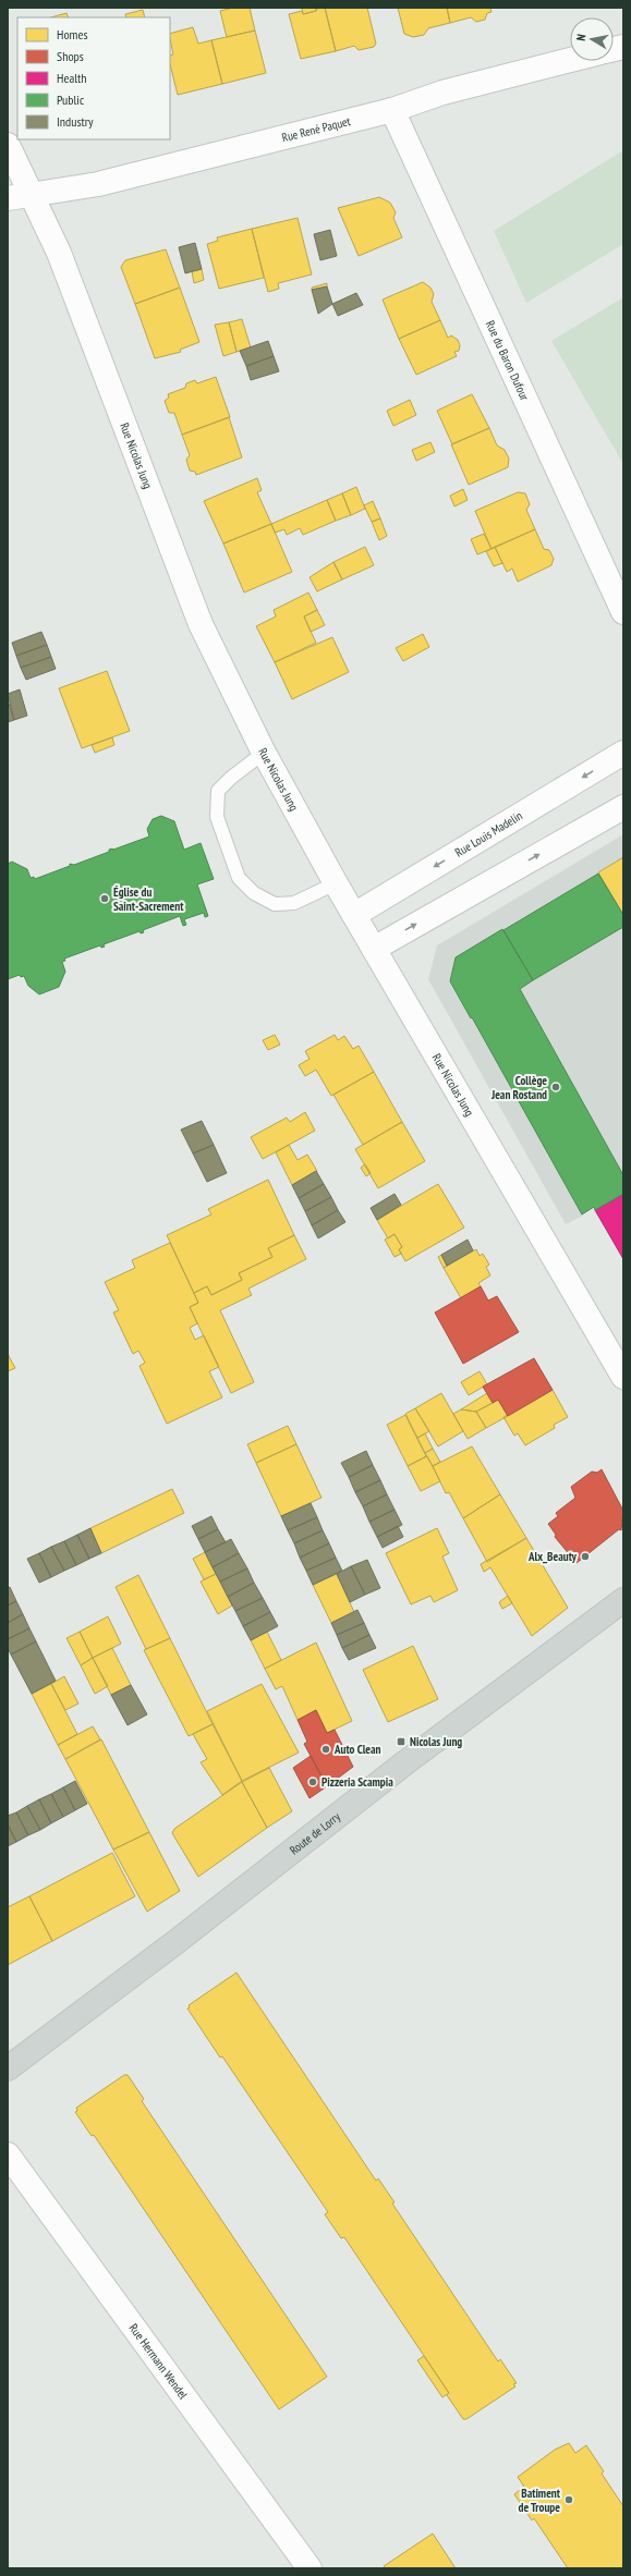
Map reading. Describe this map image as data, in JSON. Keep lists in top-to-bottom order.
{
  "streets": {
    "main road": ["Route de Lorry"],
    "street": [
      "Rue René Paquet",
      "Rue du Baron Dufour",
      "Rue Nicolas Jung",
      "Rue Louis Madelin",
      "Rue Hermann Wendel"
    ]
  },
  "crossings": [
    ["Rue René Paquet", "Rue du Baron Dufour"],
    ["Rue René Paquet", "Rue Nicolas Jung"],
    ["Rue Nicolas Jung", "Rue Louis Madelin"]
  ],
  "places": {
    "other": [
      "Église du Saint-Sacrement",
      "Collège Jean Rostand",
      "Alx_Beauty",
      "Auto Clean",
      "Pizzeria Scampia",
      "Batiment de Troupe"
    ],
    "transit": ["Nicolas Jung"]
  },
  "legend": [
    "Homes",
    "Shops",
    "Health",
    "Public",
    "Industry"
  ],
  "north": "left"
}
